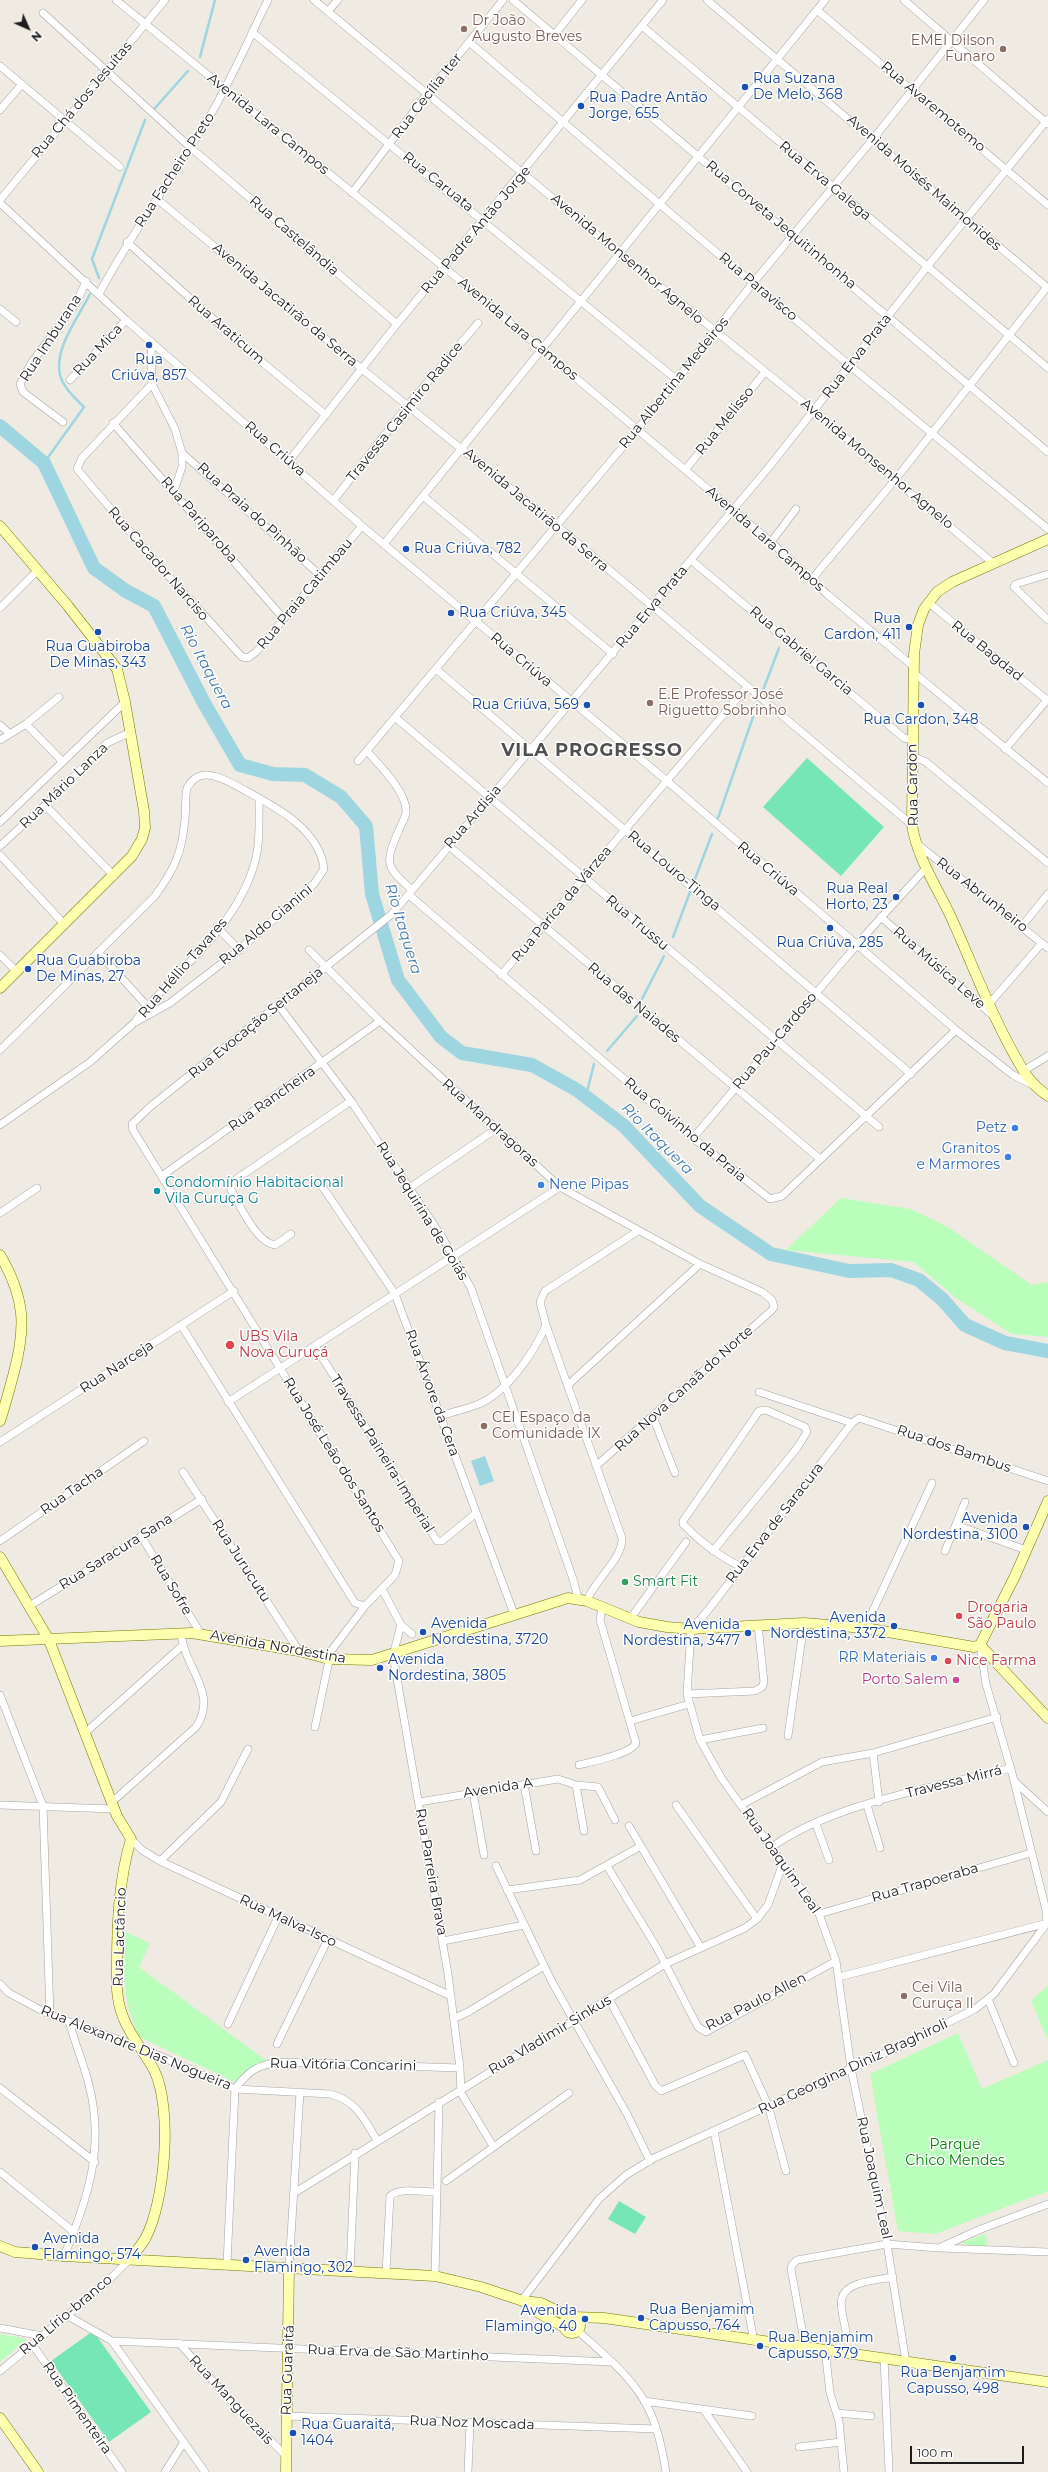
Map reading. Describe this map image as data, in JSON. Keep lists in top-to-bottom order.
{
  "streets": {
    "street": [
      "Rua Cecília Iter",
      "Rua Chá dos Jesuítas",
      "Rua Avaremotemo",
      "Avenida Lara Campos",
      "Rua Facheiro Preto",
      "Rua Erva Galega",
      "Rua Caruata",
      "Avenida Moisés Maimonides",
      "Rua Corveta Jequitinhonha",
      "Rua Padre Antão Jorge",
      "Rua Castelândia",
      "Avenida Monsenhor Agnelo",
      "Rua Paravisco",
      "Avenida Jacatirão da Serra",
      "Rua Araticum",
      "Rua Imburana",
      "Rua Mica",
      "Rua Erva Prata",
      "Rua Albertina Medeiros",
      "Travessa Casimiro Radice",
      "Rua Melisso",
      "Rua Criúva",
      "Rua Praia do Pinhão",
      "Rua Pariparoba",
      "Rua Cacador Narciso",
      "Rua Praia Catimbau",
      "Rua Gabriel Garcia",
      "Rua Bagdad",
      "Rua Cardon",
      "Rua Mário Lanza",
      "Rua Ardisia",
      "Rua Louro-Tinga",
      "Rua Abrunheiro",
      "Rua Parica da Várzea",
      "Rua Trussu",
      "Rua Aldo Gianini",
      "Rua Héllio Tavares",
      "Rua Música Leve",
      "Rua das Naiades",
      "Rua Evocação Sertaneja",
      "Rua Pau-Cardoso",
      "Rua Rancheira",
      "Rua Mandragoras",
      "Rua Goivinho da Praia",
      "Rua Jequirina de Goiás",
      "Rua Narceja",
      "Rua Nova Canaã do Norte",
      "Rua Árvore da Cera",
      "Rua dos Bambus",
      "Travessa Paineira-Imperial",
      "Rua José Leão dos Santos",
      "Rua Tacha",
      "Rua Erva de Saracura",
      "Rua Saracura Sana",
      "Rua Jurucutu",
      "Rua Sofre",
      "Avenida Nordestina",
      "Travessa Mirrá",
      "Avenida A",
      "Rua Joaquim Leal",
      "Rua Parreira Brava",
      "Rua Trapoeraba",
      "Rua Malva-Isco",
      "Rua Lactâncio",
      "Rua Paulo Allen",
      "Rua Vladimir Sinkus",
      "Rua Alexandre Dias Nogueira",
      "Rua Vitória Concarini",
      "Rua Georgina Diniz Braghiroli",
      "Rua Lírio-branco",
      "Rua Erva de São Martinho",
      "Rua Guaraitá",
      "Rua Manguezais",
      "Rua Pimenteira",
      "Rua Noz Moscada"
    ]
  },
  "crossings": [
    ["Rua Cecília Iter", "Avenida Lara Campos"],
    ["Rua Cecília Iter", "Rua Caruata"],
    ["Rua Cecília Iter", "Avenida Monsenhor Agnelo"],
    ["Rua Cecília Iter", "Rua Paravisco"],
    ["Rua Chá dos Jesuítas", "Avenida Lara Campos"],
    ["Rua Chá dos Jesuítas", "Rua Castelândia"],
    ["Rua Chá dos Jesuítas", "Rua Criúva"],
    ["Rua Avaremotemo", "Rua Erva Prata"],
    ["Rua Avaremotemo", "Rua Albertina Medeiros"],
    ["Avenida Lara Campos", "Rua Facheiro Preto"],
    ["Avenida Lara Campos", "Rua Padre Antão Jorge"],
    ["Avenida Lara Campos", "Rua Erva Prata"],
    ["Avenida Lara Campos", "Rua Albertina Medeiros"],
    ["Avenida Lara Campos", "Rua Melisso"],
    ["Avenida Lara Campos", "Rua Cardon"],
    ["Rua Facheiro Preto", "Rua Caruata"],
    ["Rua Facheiro Preto", "Rua Castelândia"],
    ["Rua Facheiro Preto", "Avenida Jacatirão da Serra"],
    ["Rua Facheiro Preto", "Rua Araticum"],
    ["Rua Facheiro Preto", "Rua Criúva"],
    ["Rua Erva Galega", "Rua Padre Antão Jorge"],
    ["Rua Erva Galega", "Rua Erva Prata"],
    ["Rua Erva Galega", "Rua Albertina Medeiros"],
    ["Rua Caruata", "Rua Padre Antão Jorge"],
    ["Rua Caruata", "Rua Albertina Medeiros"],
    ["Avenida Moisés Maimonides", "Rua Erva Prata"],
    ["Avenida Moisés Maimonides", "Rua Albertina Medeiros"],
    ["Rua Corveta Jequitinhonha", "Rua Padre Antão Jorge"],
    ["Rua Corveta Jequitinhonha", "Rua Erva Prata"],
    ["Rua Corveta Jequitinhonha", "Rua Albertina Medeiros"],
    ["Rua Padre Antão Jorge", "Rua Castelândia"],
    ["Rua Padre Antão Jorge", "Avenida Monsenhor Agnelo"],
    ["Rua Padre Antão Jorge", "Rua Paravisco"],
    ["Rua Padre Antão Jorge", "Avenida Jacatirão da Serra"],
    ["Rua Padre Antão Jorge", "Rua Araticum"],
    ["Rua Padre Antão Jorge", "Rua Criúva"],
    ["Avenida Monsenhor Agnelo", "Rua Erva Prata"],
    ["Avenida Monsenhor Agnelo", "Rua Albertina Medeiros"],
    ["Avenida Monsenhor Agnelo", "Rua Melisso"],
    ["Avenida Monsenhor Agnelo", "Rua Cardon"],
    ["Rua Paravisco", "Rua Erva Prata"],
    ["Rua Paravisco", "Rua Albertina Medeiros"],
    ["Avenida Jacatirão da Serra", "Rua Erva Prata"],
    ["Avenida Jacatirão da Serra", "Rua Albertina Medeiros"],
    ["Avenida Jacatirão da Serra", "Travessa Casimiro Radice"],
    ["Avenida Jacatirão da Serra", "Rua Cardon"],
    ["Avenida Jacatirão da Serra", "Rua Parica da Várzea"],
    ["Rua Imburana", "Rua Criúva"],
    ["Rua Mica", "Rua Criúva"],
    ["Rua Erva Prata", "Rua Criúva"],
    ["Rua Erva Prata", "Rua Gabriel Garcia"],
    ["Rua Erva Prata", "Rua Ardisia"],
    ["Rua Albertina Medeiros", "Rua Criúva"],
    ["Rua Albertina Medeiros", "Rua Louro-Tinga"],
    ["Rua Albertina Medeiros", "Rua Trussu"],
    ["Rua Albertina Medeiros", "Rua Goivinho da Praia"],
    ["Travessa Casimiro Radice", "Rua Criúva"],
    ["Rua Criúva", "Rua Praia Catimbau"],
    ["Rua Criúva", "Rua Cardon"],
    ["Rua Criúva", "Rua Ardisia"],
    ["Rua Criúva", "Rua Parica da Várzea"],
    ["Rua Criúva", "Rua Pau-Cardoso"],
    ["Rua Criúva", "Rua Goivinho da Praia"],
    ["Rua Praia do Pinhão", "Rua Praia Catimbau"],
    ["Rua Pariparoba", "Rua Cacador Narciso"],
    ["Rua Pariparoba", "Rua Praia Catimbau"],
    ["Rua Cacador Narciso", "Rua Praia Catimbau"],
    ["Rua Gabriel Garcia", "Rua Cardon"],
    ["Rua Bagdad", "Rua Cardon"],
    ["Rua Cardon", "Rua Abrunheiro"],
    ["Rua Cardon", "Rua Música Leve"],
    ["Rua Cardon", "Rua Pau-Cardoso"],
    ["Rua Ardisia", "Rua Louro-Tinga"],
    ["Rua Ardisia", "Rua Trussu"],
    ["Rua Ardisia", "Rua das Naiades"],
    ["Rua Ardisia", "Rua Evocação Sertaneja"],
    ["Rua Ardisia", "Rua Goivinho da Praia"],
    ["Rua Louro-Tinga", "Rua Parica da Várzea"],
    ["Rua Louro-Tinga", "Rua Pau-Cardoso"],
    ["Rua Louro-Tinga", "Rua Goivinho da Praia"],
    ["Rua Parica da Várzea", "Rua Trussu"],
    ["Rua Parica da Várzea", "Rua das Naiades"],
    ["Rua Parica da Várzea", "Rua Goivinho da Praia"],
    ["Rua Trussu", "Rua Pau-Cardoso"],
    ["Rua Trussu", "Rua Goivinho da Praia"],
    ["Rua Aldo Gianini", "Rua Héllio Tavares"],
    ["Rua Música Leve", "Rua Pau-Cardoso"],
    ["Rua das Naiades", "Rua Pau-Cardoso"],
    ["Rua das Naiades", "Rua Goivinho da Praia"],
    ["Rua Evocação Sertaneja", "Rua Mandragoras"],
    ["Rua Evocação Sertaneja", "Rua Jequirina de Goiás"],
    ["Rua Evocação Sertaneja", "Rua José Leão dos Santos"],
    ["Rua Pau-Cardoso", "Rua Goivinho da Praia"],
    ["Rua Rancheira", "Rua Mandragoras"],
    ["Rua Rancheira", "Rua Jequirina de Goiás"],
    ["Rua Rancheira", "Rua José Leão dos Santos"],
    ["Rua Mandragoras", "Rua Nova Canaã do Norte"],
    ["Rua Jequirina de Goiás", "Avenida Nordestina"],
    ["Rua Narceja", "Rua José Leão dos Santos"],
    ["Rua Árvore da Cera", "Travessa Paineira-Imperial"],
    ["Rua Árvore da Cera", "Avenida Nordestina"],
    ["Rua dos Bambus", "Rua Erva de Saracura"],
    ["Rua José Leão dos Santos", "Avenida Nordestina"],
    ["Rua Erva de Saracura", "Rua Joaquim Leal"],
    ["Rua Saracura Sana", "Rua Jurucutu"],
    ["Rua Saracura Sana", "Rua Sofre"],
    ["Rua Jurucutu", "Avenida Nordestina"],
    ["Rua Sofre", "Avenida Nordestina"],
    ["Avenida Nordestina", "Rua Parreira Brava"],
    ["Travessa Mirrá", "Rua Joaquim Leal"],
    ["Avenida A", "Rua Parreira Brava"],
    ["Rua Joaquim Leal", "Rua Trapoeraba"],
    ["Rua Joaquim Leal", "Rua Paulo Allen"],
    ["Rua Joaquim Leal", "Rua Vladimir Sinkus"],
    ["Rua Joaquim Leal", "Rua Georgina Diniz Braghiroli"],
    ["Rua Parreira Brava", "Rua Malva-Isco"],
    ["Rua Parreira Brava", "Rua Vladimir Sinkus"],
    ["Rua Parreira Brava", "Rua Vitória Concarini"],
    ["Rua Malva-Isco", "Rua Lactâncio"],
    ["Rua Lactâncio", "Rua Alexandre Dias Nogueira"],
    ["Rua Lactâncio", "Rua Lírio-branco"],
    ["Rua Paulo Allen", "Rua Vladimir Sinkus"],
    ["Rua Vladimir Sinkus", "Rua Alexandre Dias Nogueira"],
    ["Rua Alexandre Dias Nogueira", "Rua Vitória Concarini"],
    ["Rua Lírio-branco", "Rua Pimenteira"],
    ["Rua Erva de São Martinho", "Rua Guaraitá"],
    ["Rua Erva de São Martinho", "Rua Manguezais"],
    ["Rua Guaraitá", "Rua Manguezais"],
    ["Rua Guaraitá", "Rua Noz Moscada"]
  ],
  "districts": ["VILA PROGRESSO"],
  "water": ["Rio Itaquera"],
  "parks": ["Parque Chico Mendes"],
  "places": [
    "Dr João Augusto Breves",
    "EMEI Dilson Funaro",
    "Rua Suzana De Melo, 368",
    "Rua Padre Antão Jorge, 655",
    "Rua Criúva, 857",
    "Rua Criúva, 782",
    "Rua Criúva, 345",
    "Rua Cardon, 411",
    "Rua Guabiroba De Minas, 343",
    "E.E Professor José Riguetto Sobrinho",
    "Rua Criúva, 569",
    "Rua Cardon, 348",
    "Rua Real Horto, 23",
    "Rua Criúva, 285",
    "Rua Guabiroba De Minas, 27",
    "Petz",
    "Granitos e Marmores",
    "Nene Pipas",
    "Condomínio Habitacional Vila Curuça G",
    "UBS Vila Nova Curuçá",
    "CEI Espaço da Comunidade IX",
    "Avenida Nordestina, 3100",
    "Smart Fit",
    "Drogaria São Paulo",
    "Avenida Nordestina, 3372",
    "Avenida Nordestina, 3720",
    "Avenida Nordestina, 3477",
    "RR Materiais",
    "Nice Farma",
    "Avenida Nordestina, 3805",
    "Porto Salem",
    "Cei Vila Curuça ll",
    "Avenida Flamingo, 574",
    "Avenida Flamingo, 302",
    "Rua Benjamim Capusso, 764",
    "Avenida Flamingo, 40",
    "Rua Benjamim Capusso, 379",
    "Rua Benjamim Capusso, 498",
    "Rua Guaraitá, 1404"
  ],
  "scale_bar": "100 m",
  "north": "bottom right"
}
